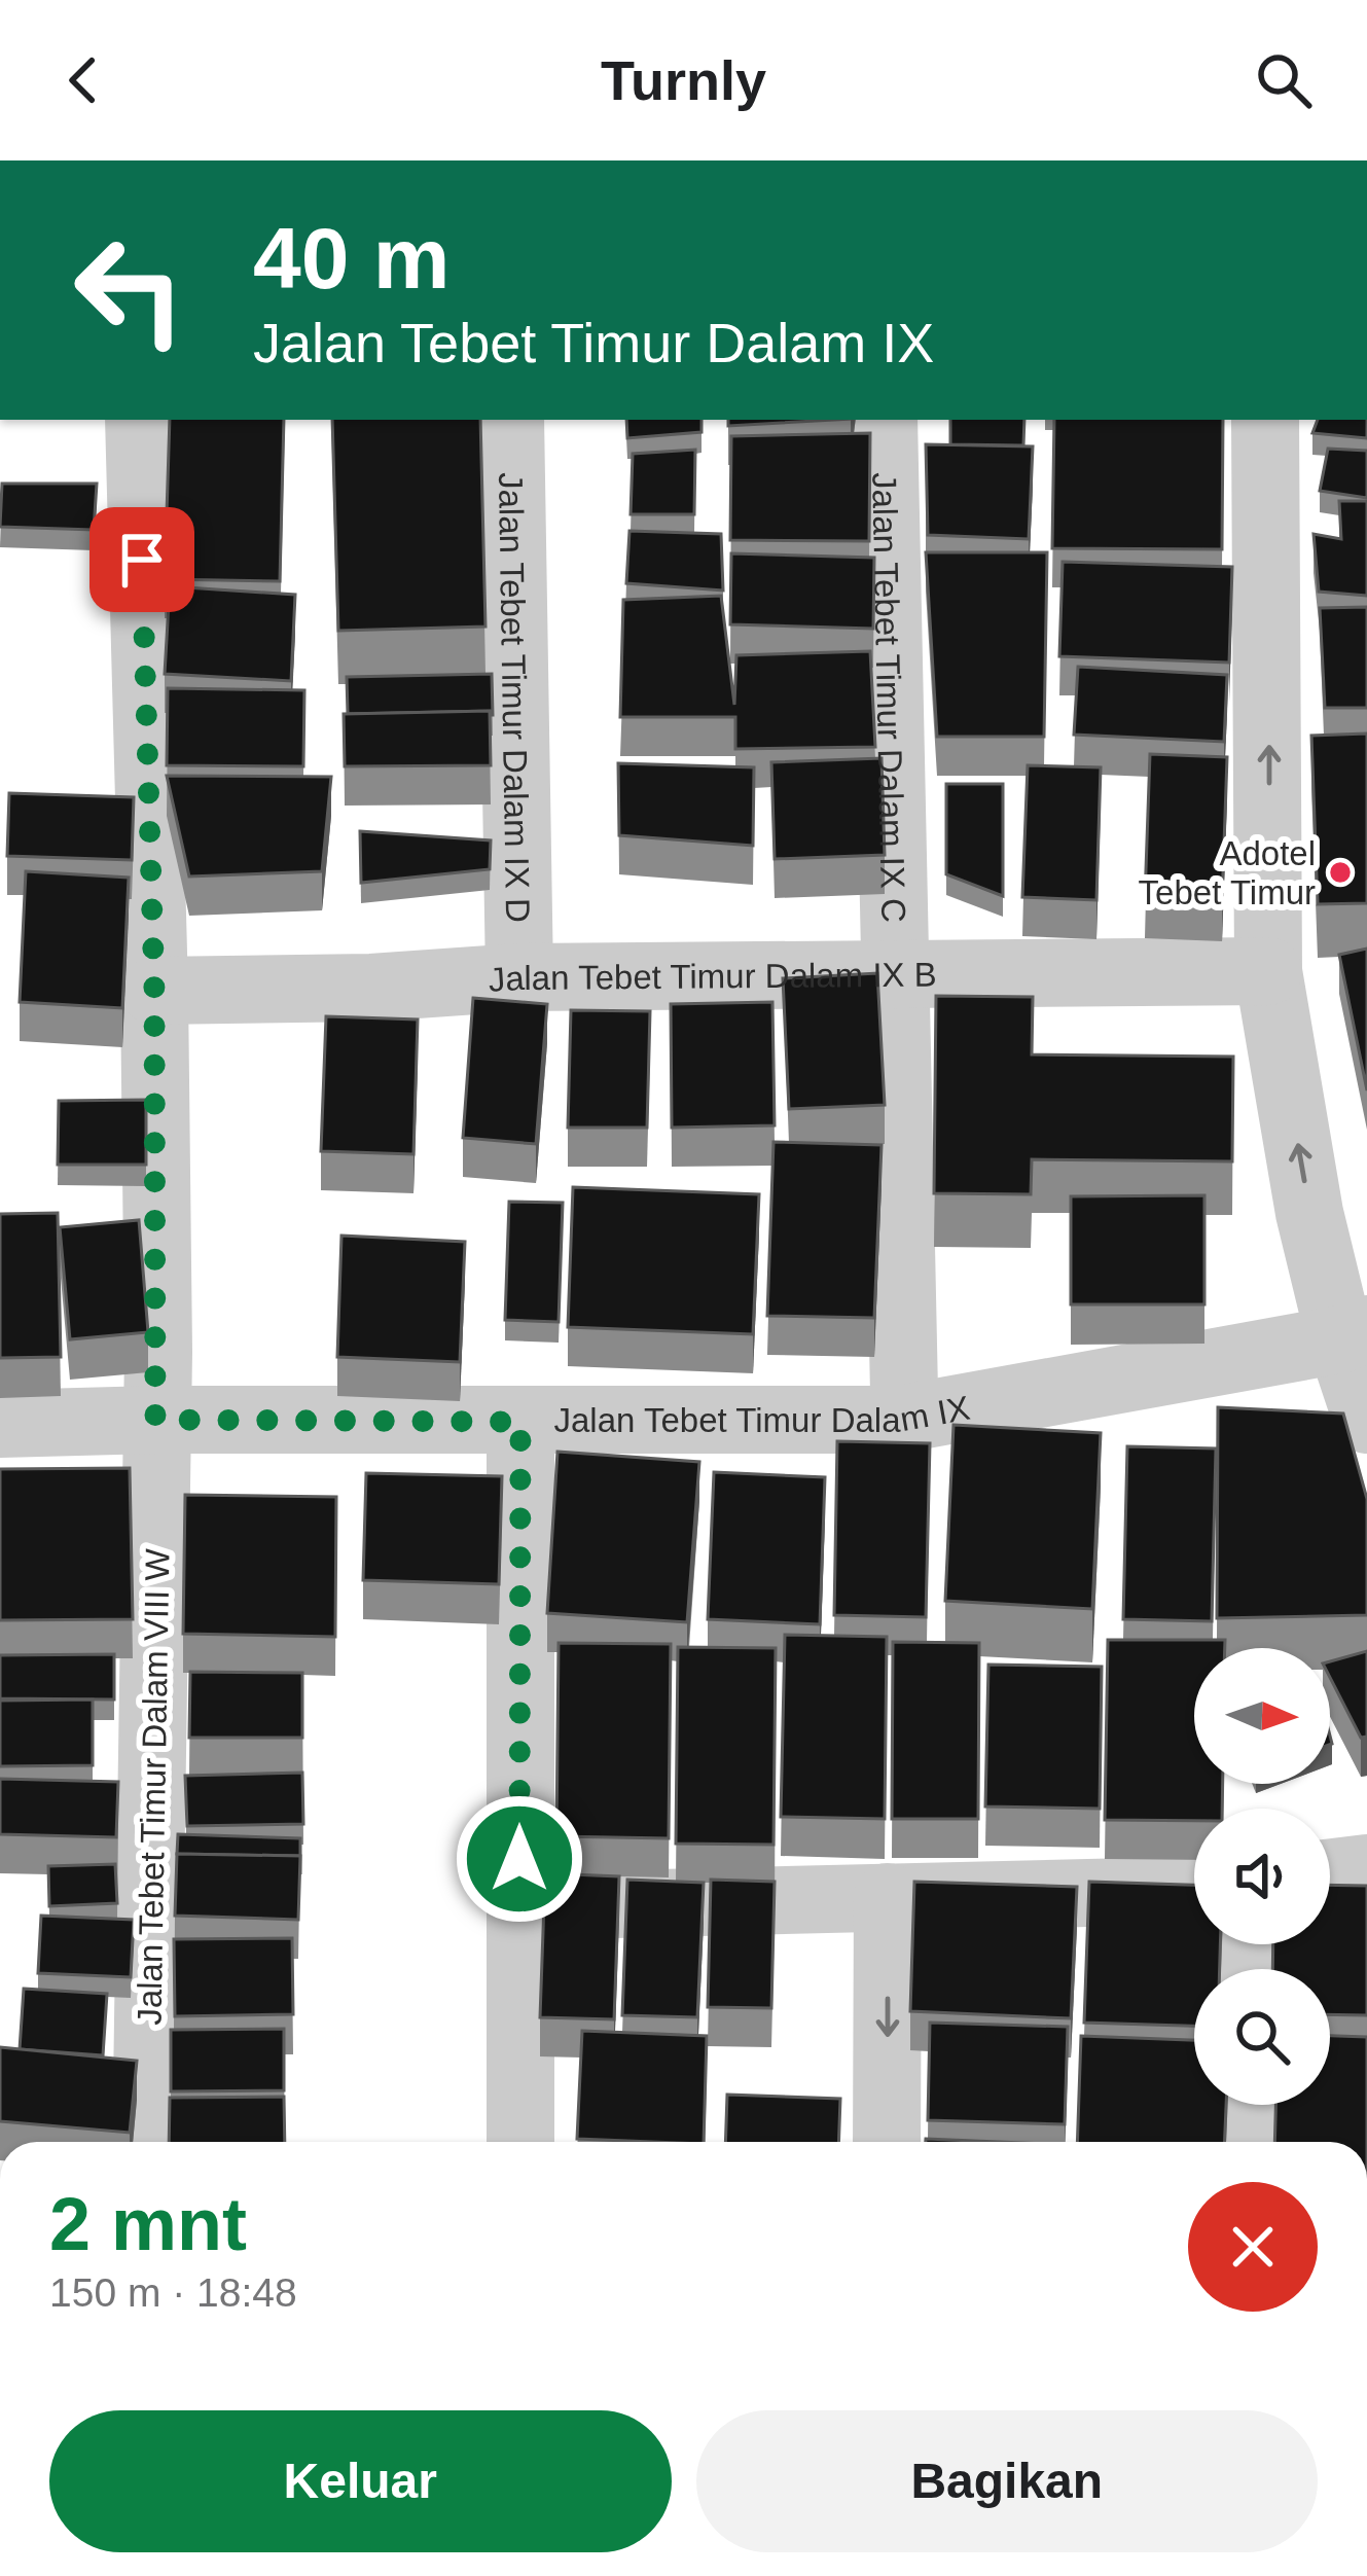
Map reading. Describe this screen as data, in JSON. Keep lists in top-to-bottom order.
{
  "streets": {
    "street": [
      "Jalan Tebet Timur Dalam IX C",
      "Jalan Tebet Timur Dalam IX D",
      "Jalan Tebet Timur Dalam IX B",
      "Jalan Tebet Timur Dalam IX",
      "Jalan Tebet Timur Dalam VIII W"
    ]
  },
  "crossings": [
    ["Jalan Tebet Timur Dalam IX C", "Jalan Tebet Timur Dalam IX B"],
    ["Jalan Tebet Timur Dalam IX C", "Jalan Tebet Timur Dalam IX"],
    ["Jalan Tebet Timur Dalam IX D", "Jalan Tebet Timur Dalam IX B"],
    ["Jalan Tebet Timur Dalam IX B", "Jalan Tebet Timur Dalam VIII W"],
    ["Jalan Tebet Timur Dalam IX", "Jalan Tebet Timur Dalam VIII W"]
  ],
  "places": ["Adotel Tebet Timur"],
  "north": "right",
  "page": {
    "header": "Turnly",
    "turn": ["40 m", "Jalan Tebet Timur Dalam IX"],
    "heading": ["2 mnt", "150 m · 18:48"],
    "buttons": ["Keluar", "Bagikan"]
  }
}
